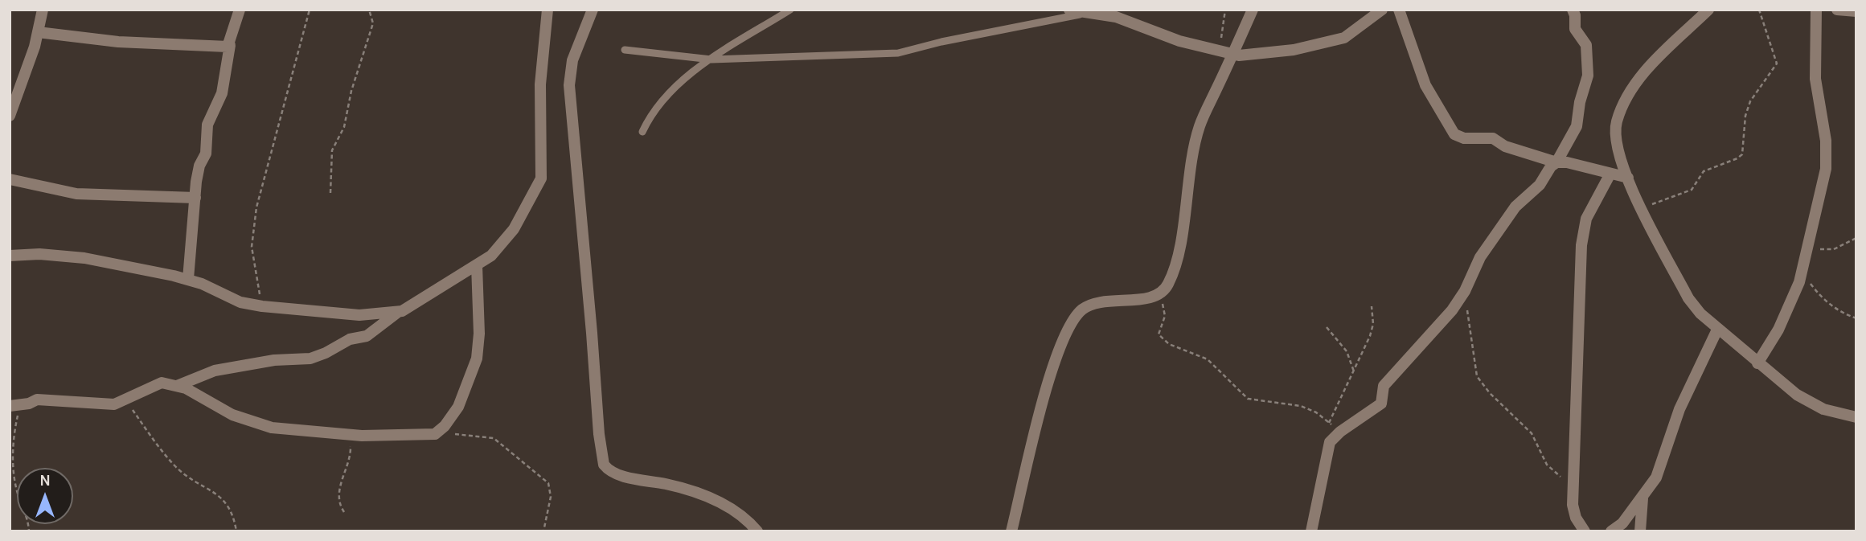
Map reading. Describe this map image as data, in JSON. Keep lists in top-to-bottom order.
{
  "north": "top"
}
